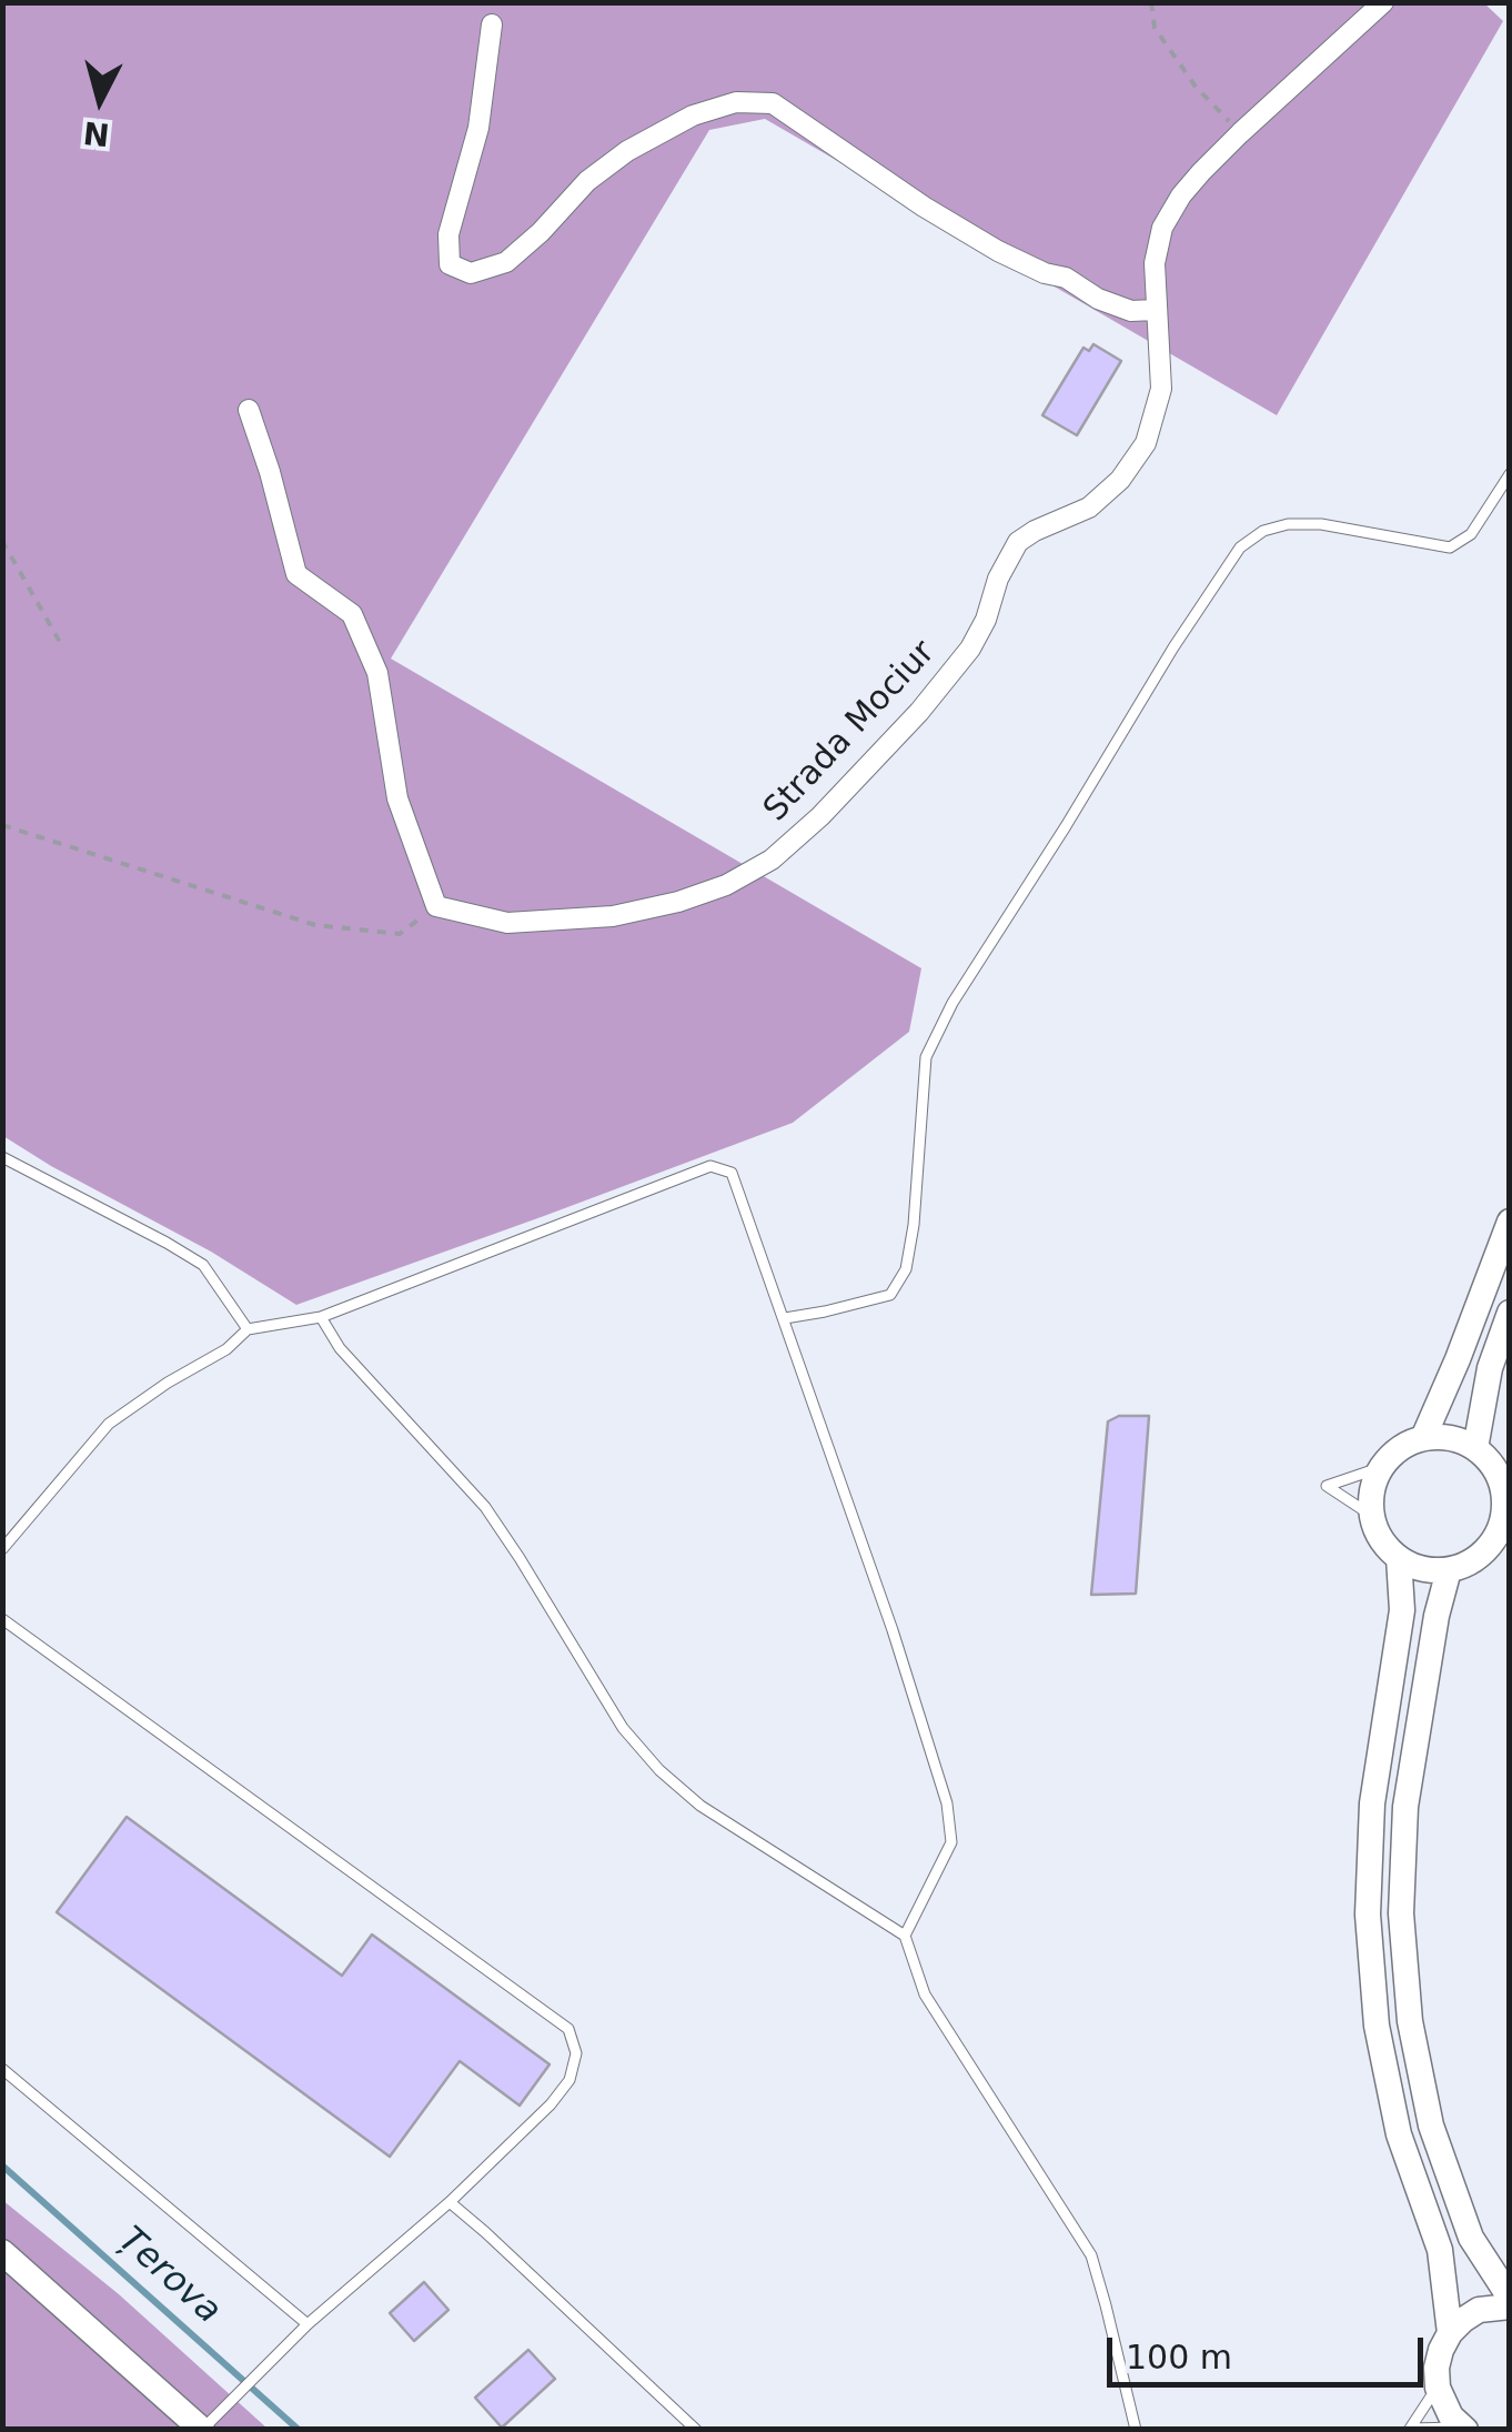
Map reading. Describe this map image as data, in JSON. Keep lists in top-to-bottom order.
{
  "streets": {
    "street": ["Strada Mociur"]
  },
  "water": ["Țerova"],
  "scale_bar": "100 m",
  "north": "bottom"
}
